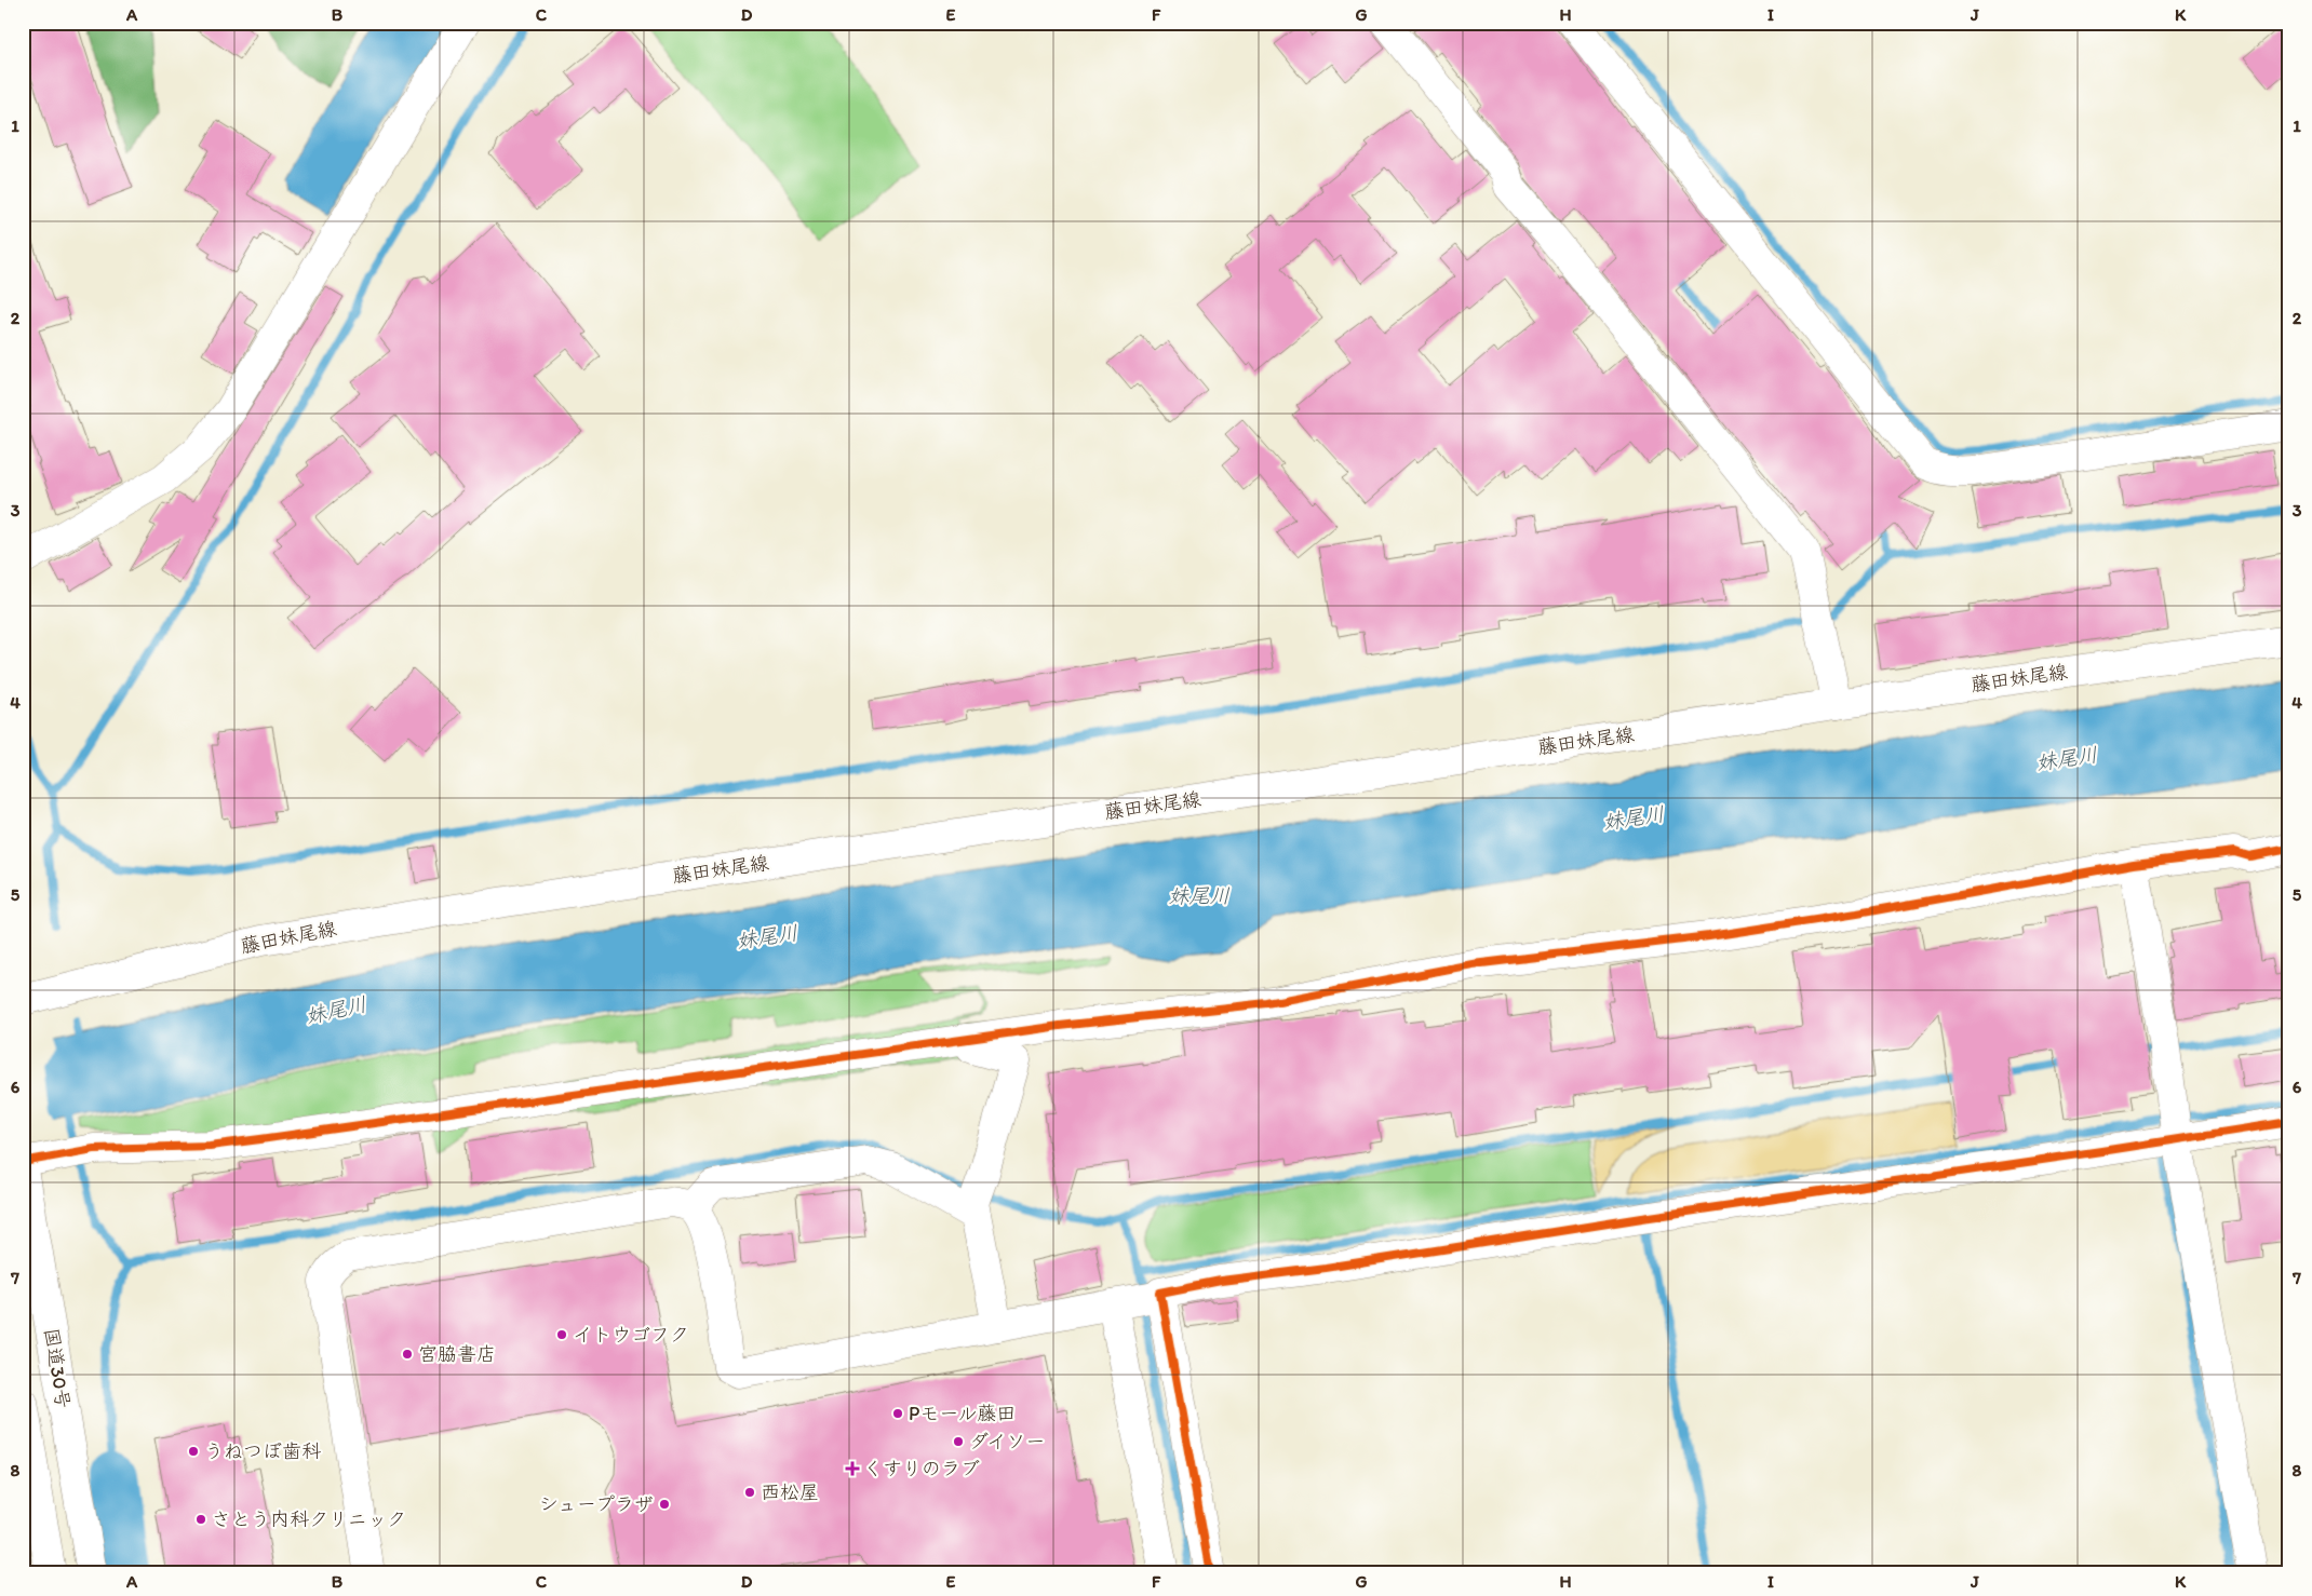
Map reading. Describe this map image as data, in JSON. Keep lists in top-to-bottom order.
{
  "streets": {
    "main road": ["藤田妹尾線", "国道30号"]
  },
  "water": ["妹尾川"],
  "places": {
    "other": [
      "イトウゴフク",
      "宮脇書店",
      "Pモール藤田",
      "ダイソー",
      "うねつぼ歯科",
      "西松屋",
      "シュープラザ",
      "さとう内科クリニック"
    ],
    "health": ["くすりのラブ"]
  },
  "grid": {
    "columns": [
      "A",
      "B",
      "C",
      "D",
      "E",
      "F",
      "G",
      "H",
      "I",
      "J",
      "K"
    ],
    "rows": [
      "1",
      "2",
      "3",
      "4",
      "5",
      "6",
      "7",
      "8"
    ]
  }
}
